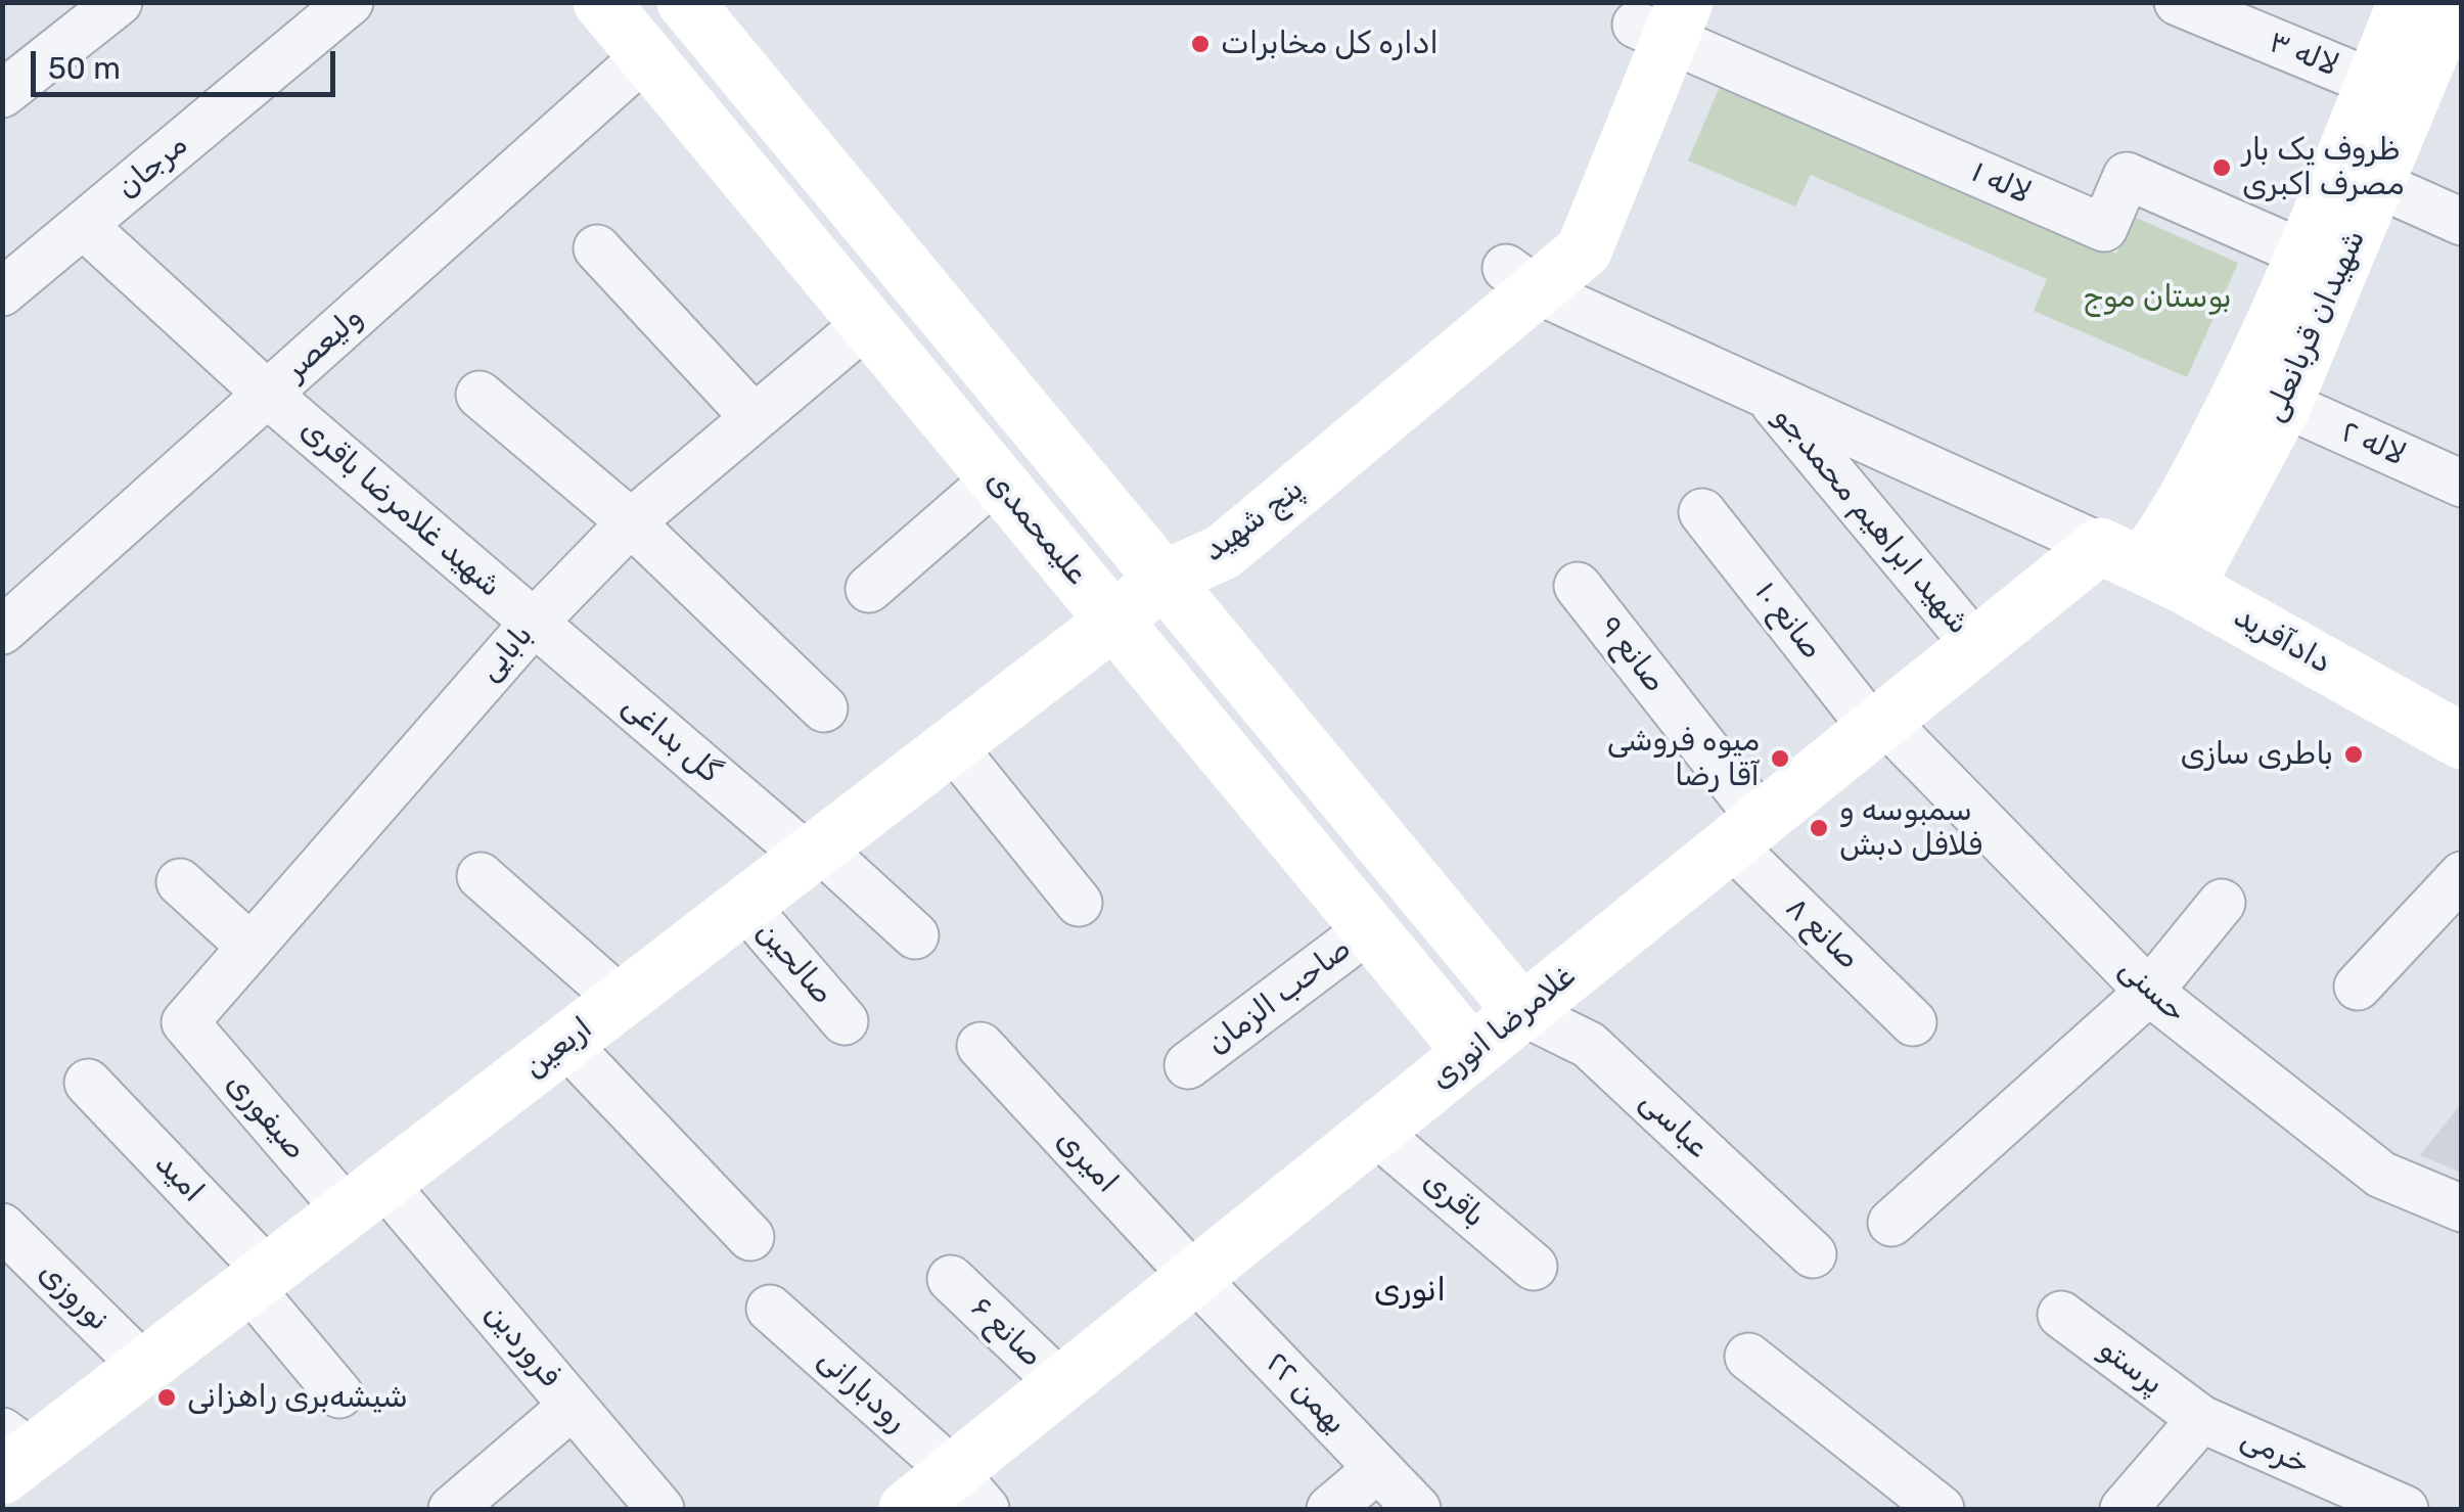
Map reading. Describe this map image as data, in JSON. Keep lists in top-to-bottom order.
{
  "streets": {
    "street": [
      "لاله ۳",
      "مرجان",
      "لاله ۱",
      "شهیدان قربانعلی",
      "ولیعصر",
      "لاله ۲",
      "شهید غلامرضا باقری",
      "پنج شهید",
      "شهید ابراهیم محمدجو",
      "علیمحمدی",
      "صانع ۱۰",
      "دادآفرید",
      "بابایی",
      "صانع ۹",
      "گل بداغی",
      "صانع ۸",
      "صالحین",
      "حسنی",
      "صاحب الزمان",
      "غلامرضا انوری",
      "اربعین",
      "صیفوری",
      "عباسی",
      "امیری",
      "امید",
      "باقری",
      "نوروزی",
      "صانع ۶",
      "فروردین",
      "پرستو",
      "رودبارانی",
      "۲۲ بهمن",
      "خرمی"
    ]
  },
  "crossings": [
    ["لاله ۳", "شهیدان قربانعلی"],
    ["مرجان", "شهید غلامرضا باقری"],
    ["لاله ۱", "شهیدان قربانعلی"],
    ["لاله ۱", "پنج شهید"],
    ["شهیدان قربانعلی", "لاله ۲"],
    ["شهیدان قربانعلی", "دادآفرید"],
    ["شهیدان قربانعلی", "غلامرضا انوری"],
    ["ولیعصر", "شهید غلامرضا باقری"],
    ["ولیعصر", "علیمحمدی"],
    ["شهید غلامرضا باقری", "بابایی"],
    ["شهید غلامرضا باقری", "گل بداغی"],
    ["پنج شهید", "علیمحمدی"],
    ["پنج شهید", "اربعین"],
    ["شهید ابراهیم محمدجو", "غلامرضا انوری"],
    ["علیمحمدی", "بابایی"],
    ["علیمحمدی", "صاحب الزمان"],
    ["علیمحمدی", "غلامرضا انوری"],
    ["علیمحمدی", "اربعین"],
    ["علیمحمدی", "عباسی"],
    ["صانع ۱۰", "حسنی"],
    ["صانع ۱۰", "غلامرضا انوری"],
    ["دادآفرید", "غلامرضا انوری"],
    ["بابایی", "گل بداغی"],
    ["بابایی", "صیفوری"],
    ["صانع ۹", "صانع ۸"],
    ["صانع ۹", "غلامرضا انوری"],
    ["گل بداغی", "اربعین"],
    ["صانع ۸", "غلامرضا انوری"],
    ["صالحین", "اربعین"],
    ["حسنی", "غلامرضا انوری"],
    ["غلامرضا انوری", "عباسی"],
    ["غلامرضا انوری", "امیری"],
    ["غلامرضا انوری", "باقری"],
    ["غلامرضا انوری", "صانع ۶"],
    ["غلامرضا انوری", "رودبارانی"],
    ["غلامرضا انوری", "۲۲ بهمن"],
    ["اربعین", "صیفوری"],
    ["اربعین", "امید"],
    ["اربعین", "نوروزی"],
    ["اربعین", "فروردین"],
    ["صیفوری", "فروردین"],
    ["امیری", "۲۲ بهمن"],
    ["پرستو", "خرمی"]
  ],
  "districts": ["انوری"],
  "parks": ["بوستان موج"],
  "places": [
    "اداره کل مخابرات",
    "ظروف یک بار مصرف اکبری",
    "باطری سازی",
    "میوه فروشی آقا رضا",
    "سمبوسه و فلافل دبش",
    "شیشه‌بری راهزانی"
  ],
  "scale_bar": "50 m"
}
